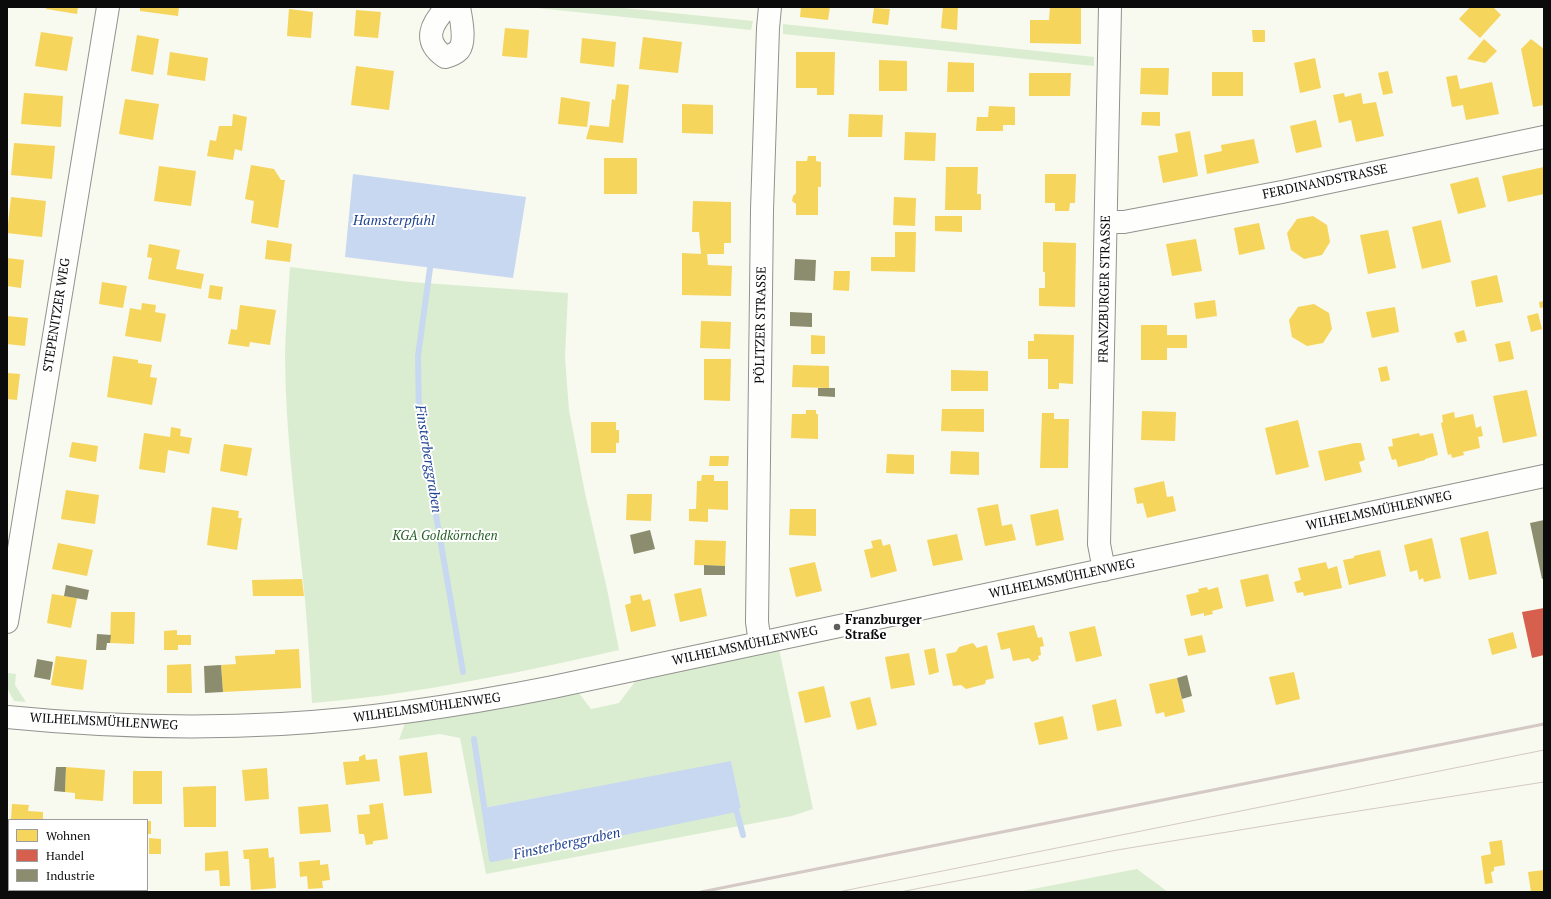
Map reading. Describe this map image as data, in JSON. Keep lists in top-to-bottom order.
{
  "streets": {
    "street": [
      "FERDINANDSTRASSE",
      "FRANZBURGER STRASSE",
      "STEPENITZER WEG",
      "PÖLITZER STRASSE",
      "WILHELMSMÜHLENWEG"
    ]
  },
  "crossings": [
    ["FERDINANDSTRASSE", "FRANZBURGER STRASSE"],
    ["FRANZBURGER STRASSE", "WILHELMSMÜHLENWEG"],
    ["PÖLITZER STRASSE", "WILHELMSMÜHLENWEG"]
  ],
  "water": ["Hamsterpfuhl", "Finsterberggraben"],
  "parks": ["KGA Goldkörnchen"],
  "places": ["Franzburger Straße"],
  "legend": ["Wohnen", "Handel", "Industrie"]
}
